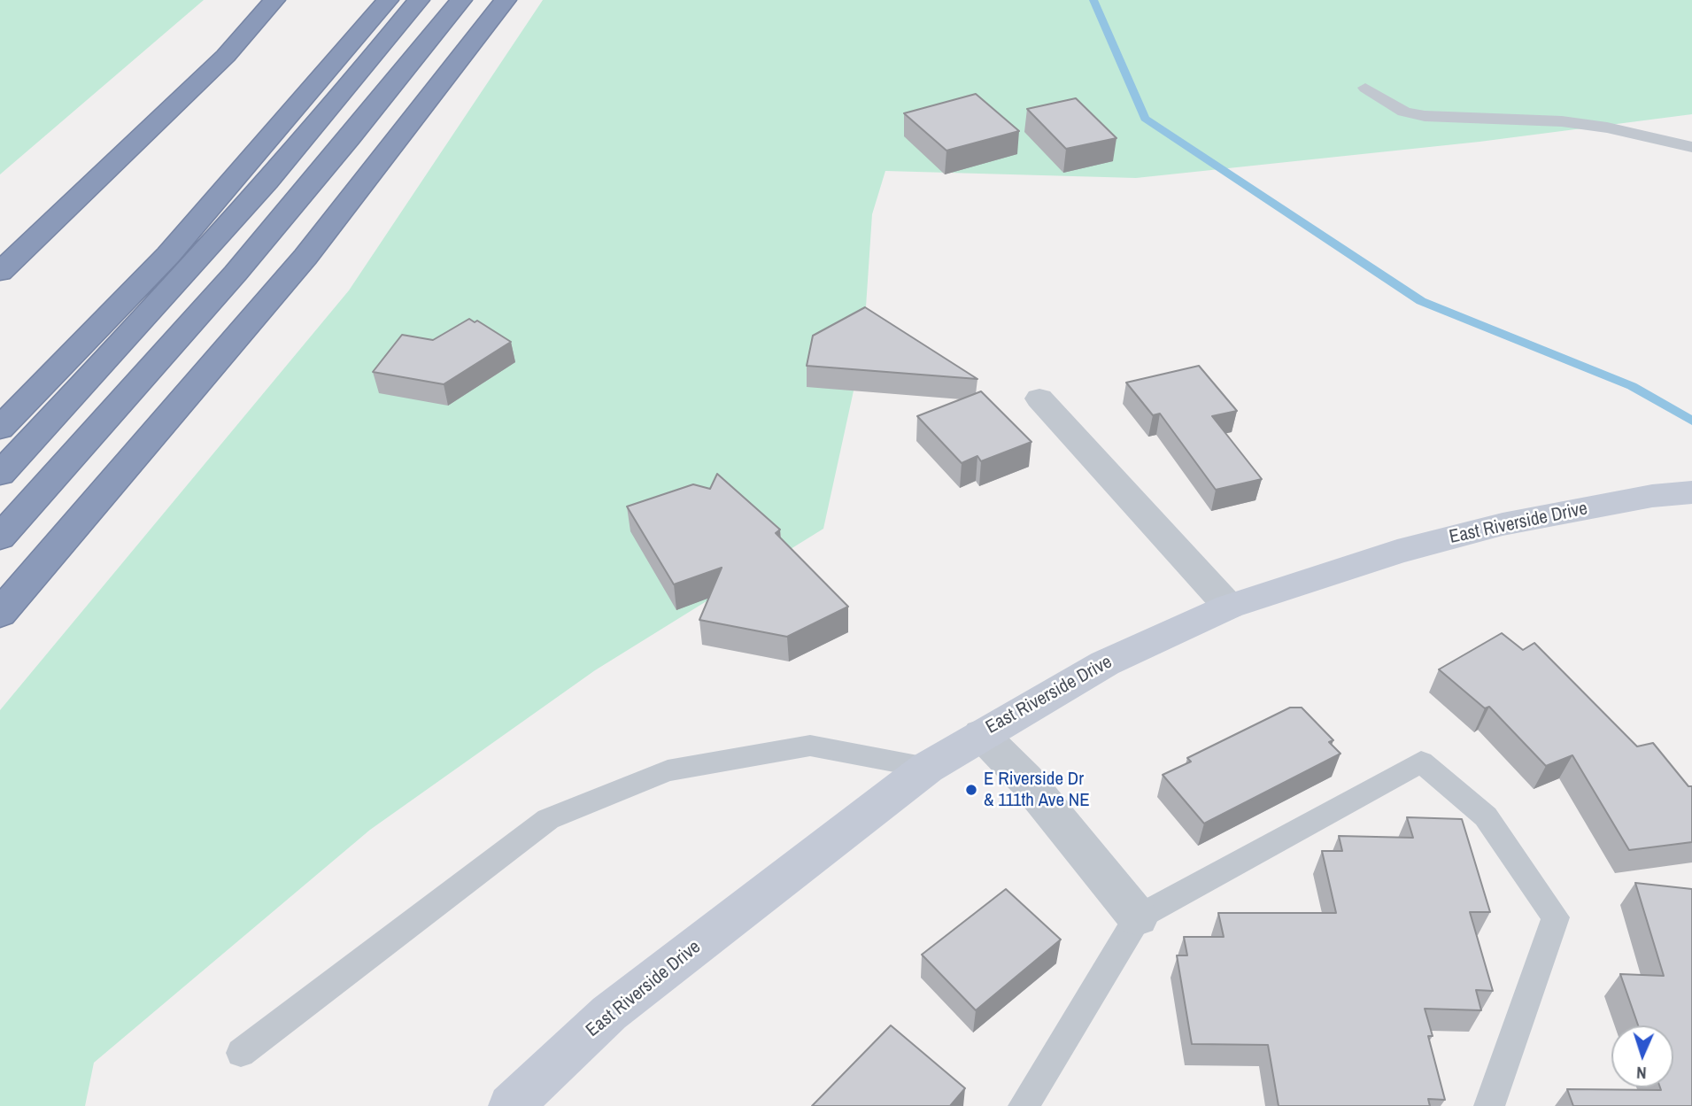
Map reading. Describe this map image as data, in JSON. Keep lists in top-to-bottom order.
{
  "streets": {
    "main road": ["East Riverside Drive"]
  },
  "places": ["E Riverside Dr & 111th Ave NE"],
  "north": "bottom"
}
